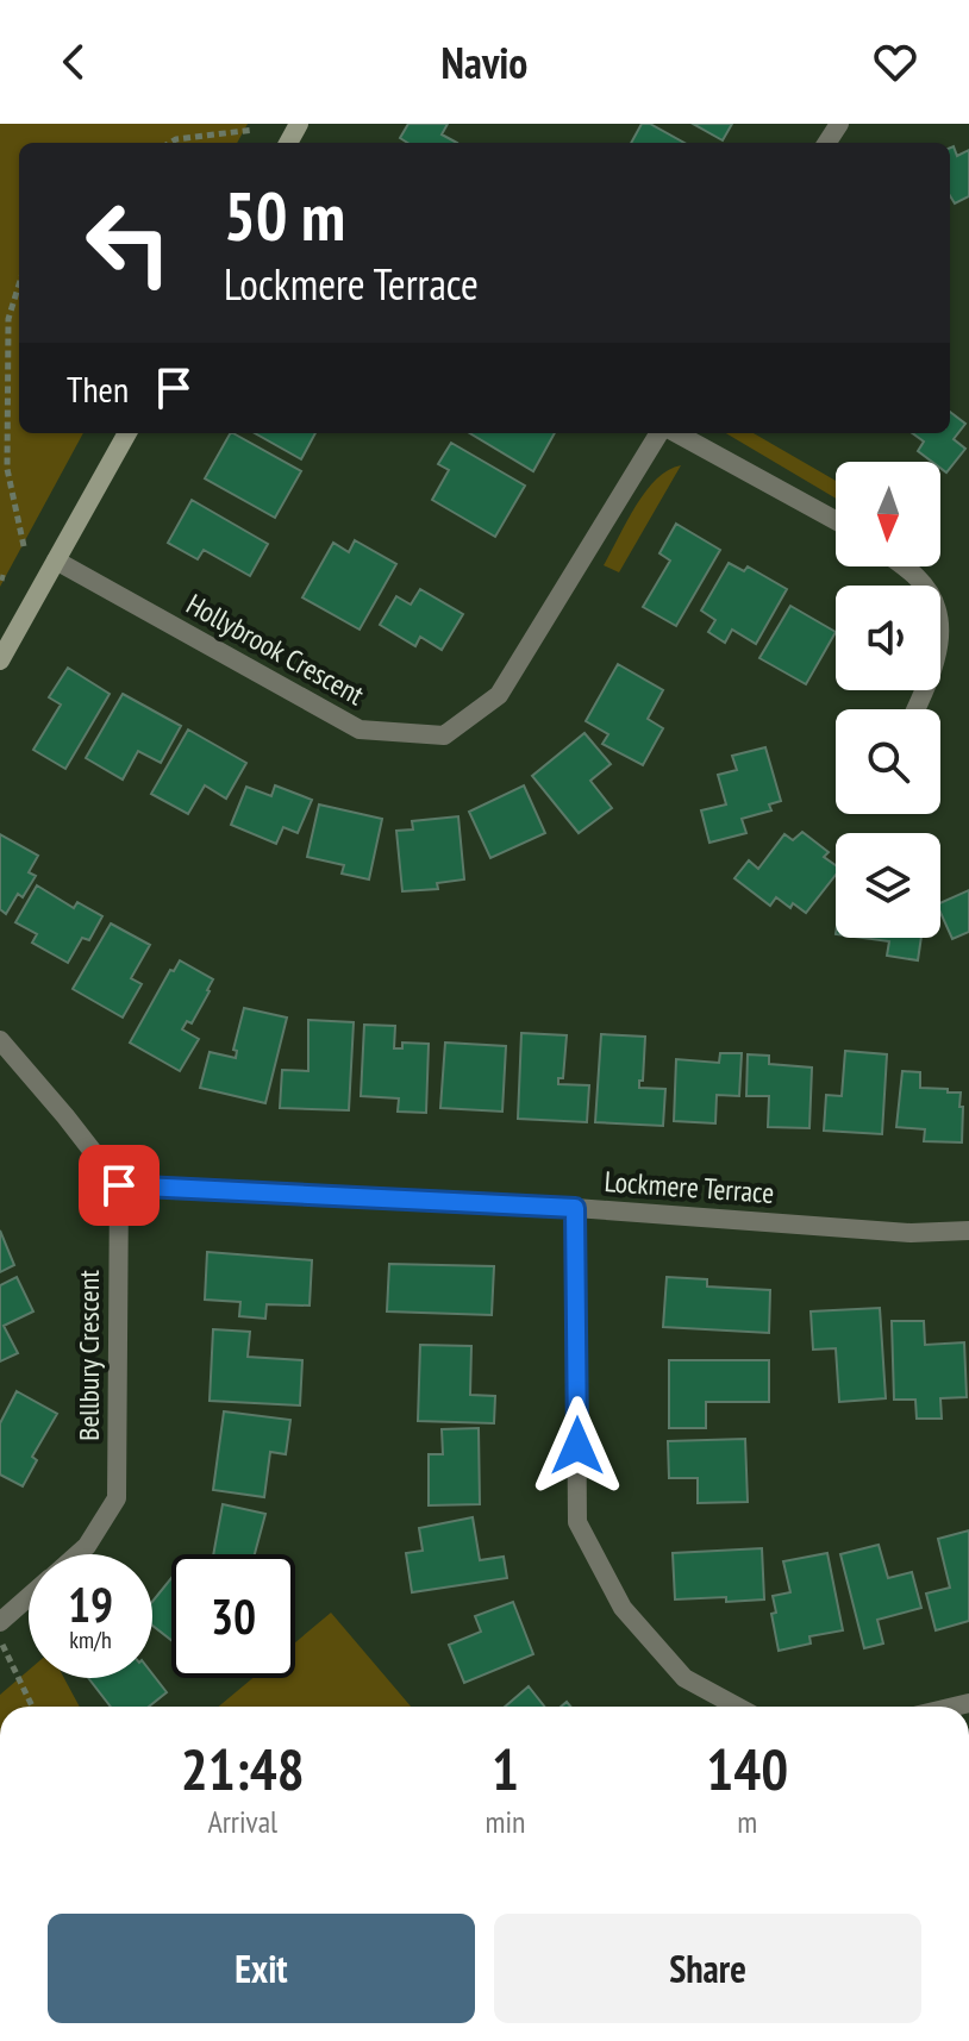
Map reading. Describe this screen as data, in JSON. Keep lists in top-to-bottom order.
{
  "streets": {
    "street": ["Hollybrook Crescent", "Lockmere Terrace", "Bellbury Crescent"]
  },
  "crossings": [
    ["Lockmere Terrace", "Bellbury Crescent"]
  ],
  "north": "bottom",
  "page": {
    "header": "Navio",
    "turn": ["50 m", "Lockmere Terrace"],
    "then": "Then",
    "speed": "19 km/h",
    "limit": "30",
    "eta": [
      "21:48",
      "Arrival",
      "1",
      "min",
      "140",
      "m"
    ],
    "buttons": ["Exit", "Share"]
  }
}
